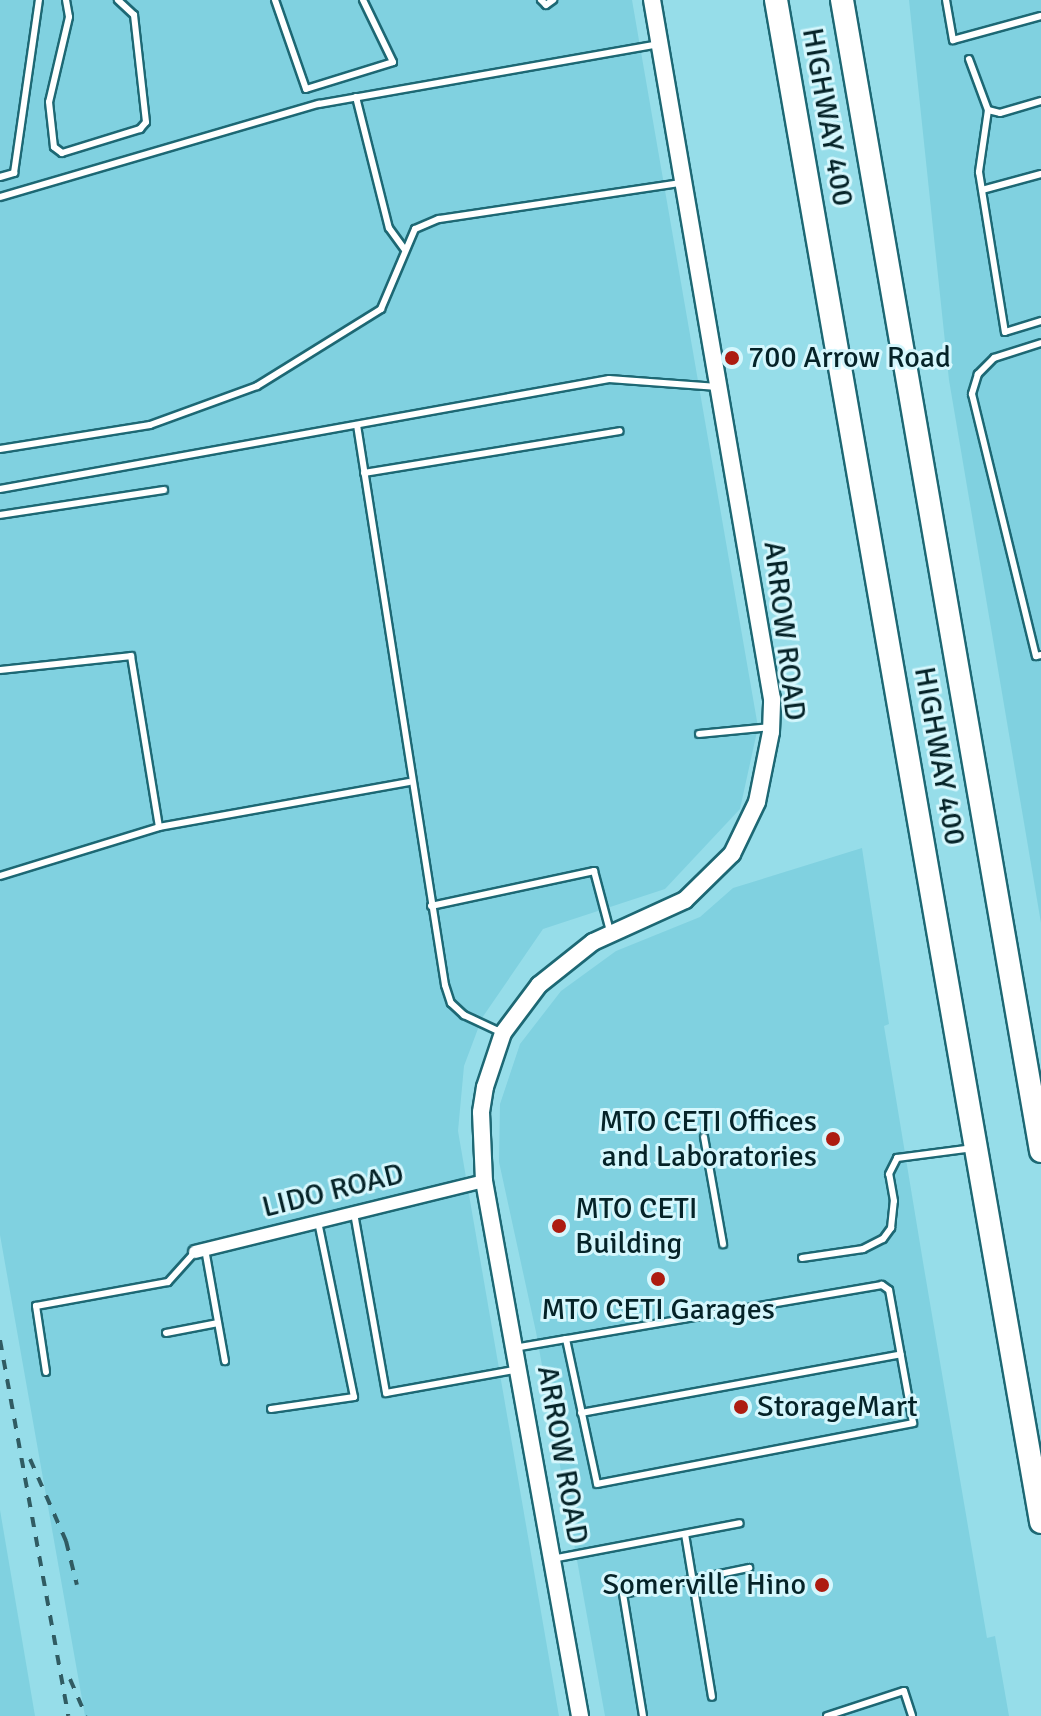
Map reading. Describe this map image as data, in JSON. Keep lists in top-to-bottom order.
{
  "streets": {
    "highway": ["HIGHWAY 400"],
    "street": ["ARROW ROAD", "LIDO ROAD"]
  },
  "crossings": [
    ["ARROW ROAD", "LIDO ROAD"]
  ],
  "places": [
    "700 Arrow Road",
    "MTO CETI Offices and Laboratories",
    "MTO CETI Building",
    "MTO CETI Garages",
    "StorageMart",
    "Somerville Hino"
  ]
}
